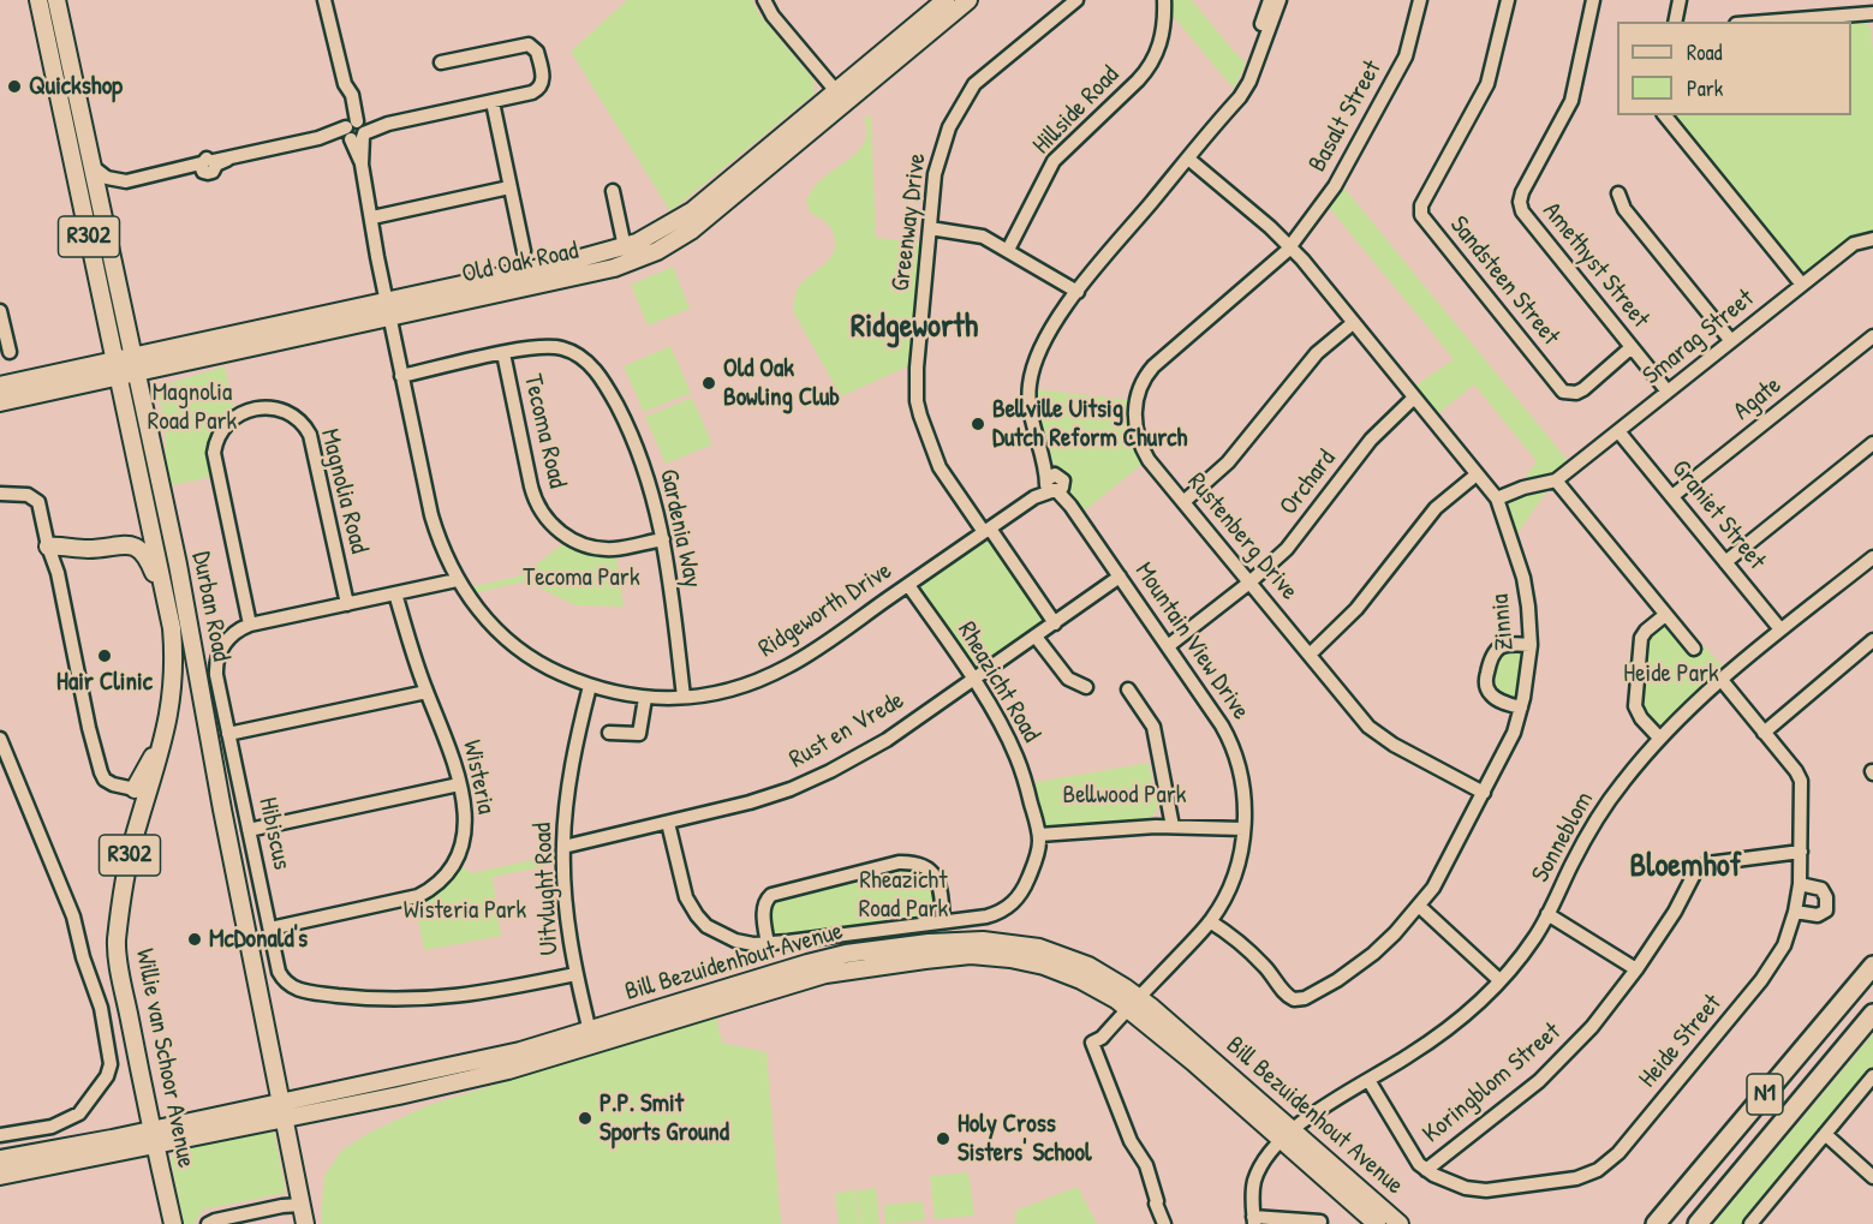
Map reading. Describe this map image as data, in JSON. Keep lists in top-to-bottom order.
{
  "streets": {
    "highway": ["N1"],
    "main road": [
      "R302",
      "Old Oak Road",
      "Durban Road",
      "Bill Bezuidenhout Avenue",
      "Willie van Schoor Avenue"
    ],
    "street": [
      "Hillside Road",
      "Basalt Street",
      "Greenway Drive",
      "Amethyst Street",
      "Sandsteen Street",
      "Smarag Street",
      "Agate",
      "Tecoma Road",
      "Orchard",
      "Magnolia Road",
      "Graniet Street",
      "Gardenia Way",
      "Rustenberg Drive",
      "Ridgeworth Drive",
      "Zinnia",
      "Mountain View Drive",
      "Rheazicht Road",
      "Rust en Vrede",
      "Wisteria",
      "Hibiscus",
      "Sonneblom",
      "Uitvlught Road",
      "Heide Street",
      "Koringblom Street"
    ]
  },
  "crossings": [
    ["Basalt Street", "Rustenberg Drive"],
    ["Basalt Street", "Zinnia"],
    ["Greenway Drive", "Ridgeworth Drive"],
    ["Greenway Drive", "Rust en Vrede"],
    ["Old Oak Road", "Durban Road"],
    ["Old Oak Road", "Ridgeworth Drive"],
    ["Amethyst Street", "Sandsteen Street"],
    ["Amethyst Street", "Smarag Street"],
    ["Smarag Street", "Graniet Street"],
    ["Agate", "Graniet Street"],
    ["Tecoma Road", "Gardenia Way"],
    ["Orchard", "Rustenberg Drive"],
    ["Orchard", "Zinnia"],
    ["Orchard", "Mountain View Drive"],
    ["Magnolia Road", "Hibiscus"],
    ["Graniet Street", "Sonneblom"],
    ["Gardenia Way", "Ridgeworth Drive"],
    ["Rustenberg Drive", "Zinnia"],
    ["Durban Road", "Bill Bezuidenhout Avenue"],
    ["Durban Road", "Willie van Schoor Avenue"],
    ["Ridgeworth Drive", "Mountain View Drive"],
    ["Ridgeworth Drive", "Rheazicht Road"],
    ["Ridgeworth Drive", "Hibiscus"],
    ["Ridgeworth Drive", "Uitvlught Road"],
    ["Zinnia", "Mountain View Drive"],
    ["Mountain View Drive", "Rust en Vrede"],
    ["Mountain View Drive", "Bill Bezuidenhout Avenue"],
    ["Rheazicht Road", "Rust en Vrede"],
    ["Rust en Vrede", "Uitvlught Road"],
    ["Wisteria", "Hibiscus"],
    ["Hibiscus", "Uitvlught Road"],
    ["Sonneblom", "Bill Bezuidenhout Avenue"],
    ["Sonneblom", "Heide Street"],
    ["Uitvlught Road", "Bill Bezuidenhout Avenue"],
    ["Bill Bezuidenhout Avenue", "Willie van Schoor Avenue"],
    ["Heide Street", "Koringblom Street"]
  ],
  "districts": ["Ridgeworth", "Bloemhof"],
  "parks": [
    "Magnolia Road Park",
    "Tecoma Park",
    "Heide Park",
    "Bellwood Park",
    "Rheazicht Road Park",
    "Wisteria Park"
  ],
  "places": [
    "Quickshop",
    "Old Oak Bowling Club",
    "Bellville Uitsig Dutch Reform Church",
    "Hair Clinic",
    "McDonald's",
    "P.P. Smit Sports Ground",
    "Holy Cross Sisters' School"
  ],
  "legend": ["Road", "Park"]
}
